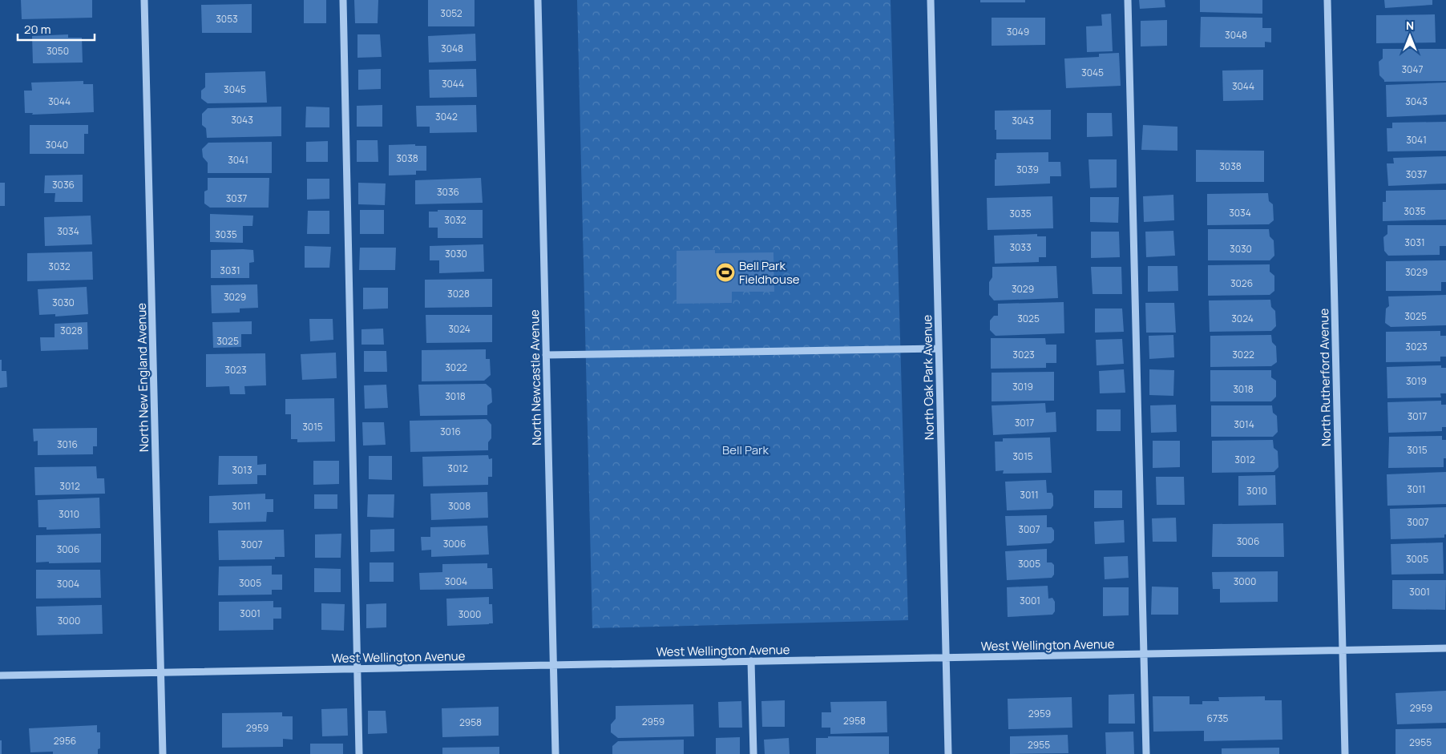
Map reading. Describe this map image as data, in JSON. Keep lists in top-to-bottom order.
{
  "streets": {
    "street": [
      "North New England Avenue",
      "North Newcastle Avenue",
      "North Oak Park Avenue",
      "North Rutherford Avenue",
      "West Wellington Avenue"
    ]
  },
  "crossings": [
    ["North New England Avenue", "West Wellington Avenue"],
    ["North Newcastle Avenue", "West Wellington Avenue"],
    ["North Oak Park Avenue", "West Wellington Avenue"],
    ["North Rutherford Avenue", "West Wellington Avenue"]
  ],
  "parks": ["Bell Park"],
  "places": {
    "sports": ["Bell Park Fieldhouse"]
  },
  "house_numbers": [
    "3052",
    "3053",
    "3049",
    "3048",
    "3048",
    "3050",
    "3047",
    "3045",
    "3044",
    "3044",
    "3045",
    "3044",
    "3043",
    "3042",
    "3043",
    "3043",
    "3041",
    "3040",
    "3038",
    "3041",
    "3038",
    "3039",
    "3037",
    "3036",
    "3036",
    "3037",
    "3035",
    "3034",
    "3035",
    "3032",
    "3034",
    "3035",
    "3031",
    "3033",
    "3030",
    "3030",
    "3032",
    "3031",
    "3029",
    "3026",
    "3029",
    "3028",
    "3029",
    "3030",
    "3025",
    "3025",
    "3024",
    "3024",
    "3028",
    "3025",
    "3023",
    "3023",
    "3022",
    "3022",
    "3023",
    "3019",
    "3019",
    "3018",
    "3018",
    "3017",
    "3017",
    "3014",
    "3015",
    "3016",
    "3016",
    "3015",
    "3015",
    "3012",
    "3012",
    "3013",
    "3012",
    "3011",
    "3010",
    "3011",
    "3011",
    "3008",
    "3010",
    "3007",
    "3007",
    "3006",
    "3006",
    "3007",
    "3006",
    "3005",
    "3005",
    "3004",
    "3000",
    "3005",
    "3004",
    "3001",
    "3001",
    "3001",
    "3000",
    "3000",
    "2959",
    "2959",
    "6735",
    "2958",
    "2959",
    "2958",
    "2959",
    "2956",
    "2955",
    "2955"
  ],
  "scale_bar": "20 m",
  "north": "top"
}
